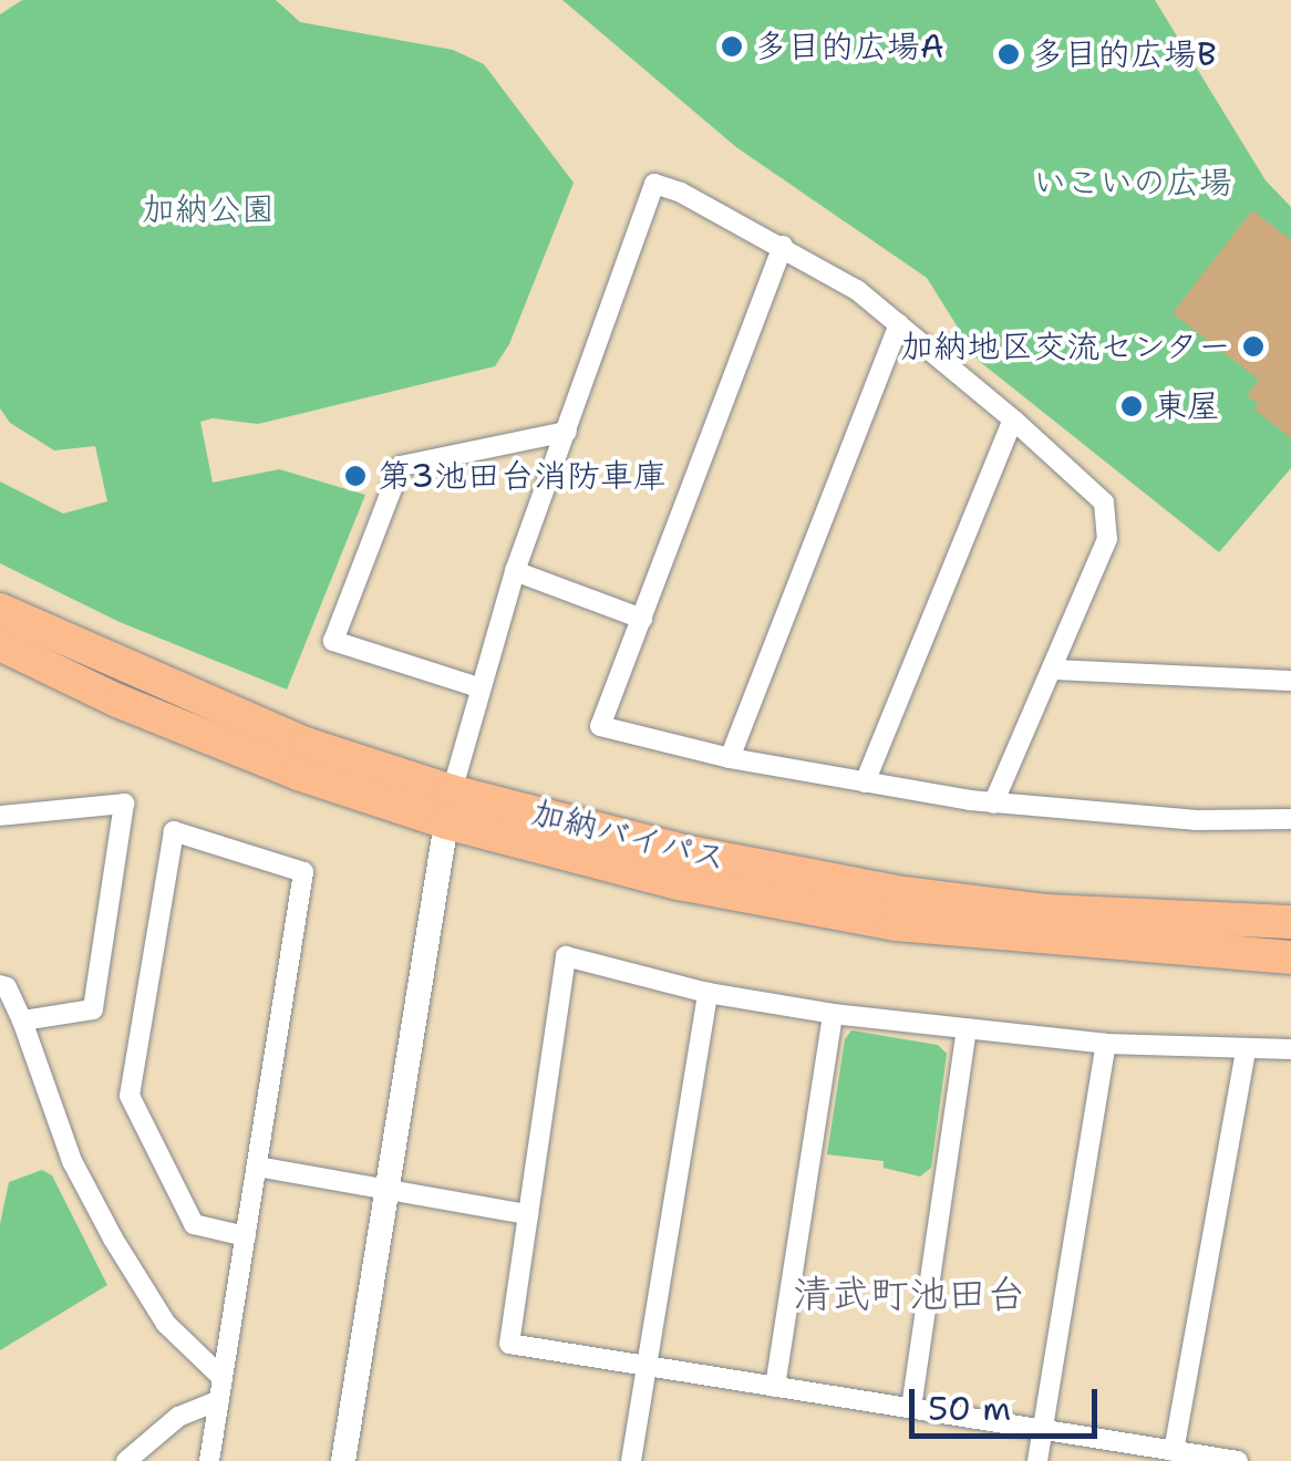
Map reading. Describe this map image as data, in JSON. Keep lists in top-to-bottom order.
{
  "streets": {
    "highway": ["加納バイパス"]
  },
  "districts": ["清武町池田台"],
  "parks": ["いこいの広場", "加納公園"],
  "places": [
    "多目的広場A",
    "多目的広場B",
    "加納地区交流センター",
    "東屋",
    "第3池田台消防車庫"
  ],
  "scale_bar": "50 m"
}
